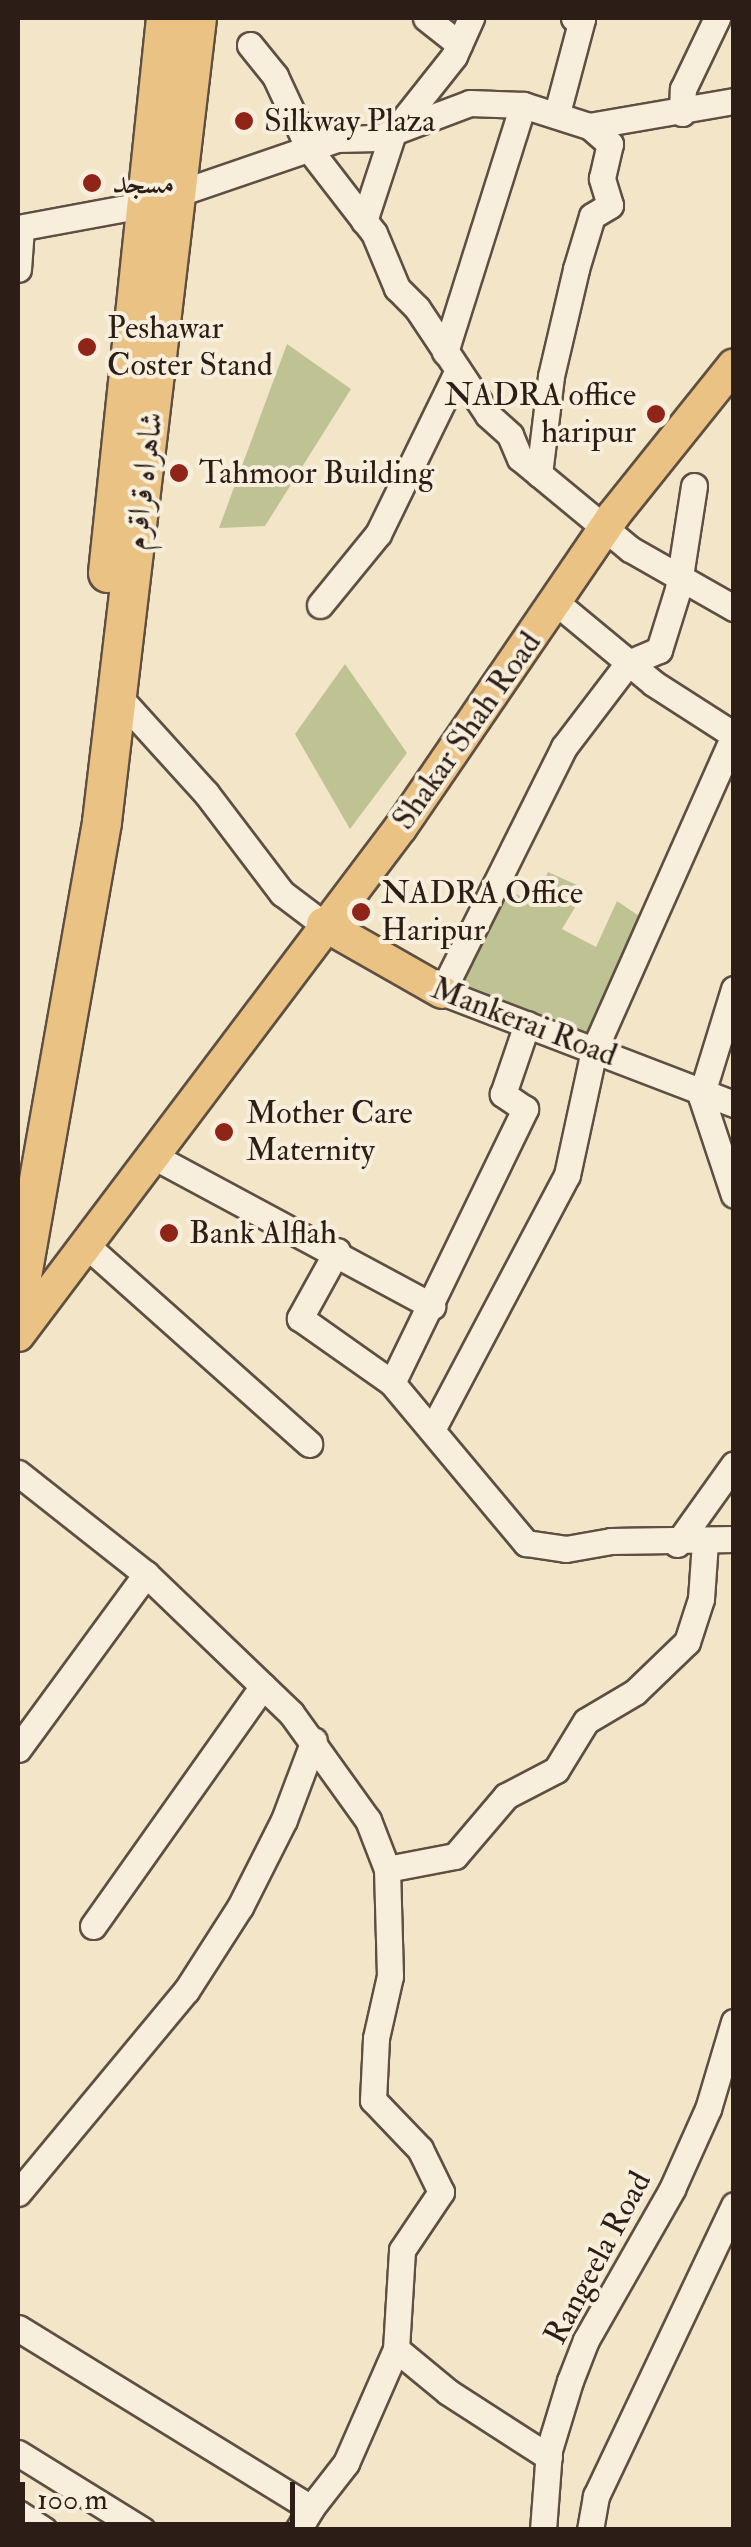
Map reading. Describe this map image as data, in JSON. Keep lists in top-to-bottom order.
{
  "streets": {
    "highway": ["شاہراہ قراقرم"],
    "main road": ["Shakar Shah Road", "Mankerai Road"],
    "street": ["Rangeela Road"]
  },
  "crossings": [
    ["Shakar Shah Road", "Mankerai Road"]
  ],
  "places": [
    "Silkway Plaza",
    "مسجد",
    "Peshawar Coster Stand",
    "NADRA office haripur",
    "Tahmoor Building",
    "NADRA Office Haripur",
    "Mother Care Maternity",
    "Bank Alflah"
  ],
  "scale_bar": "100 m"
}
